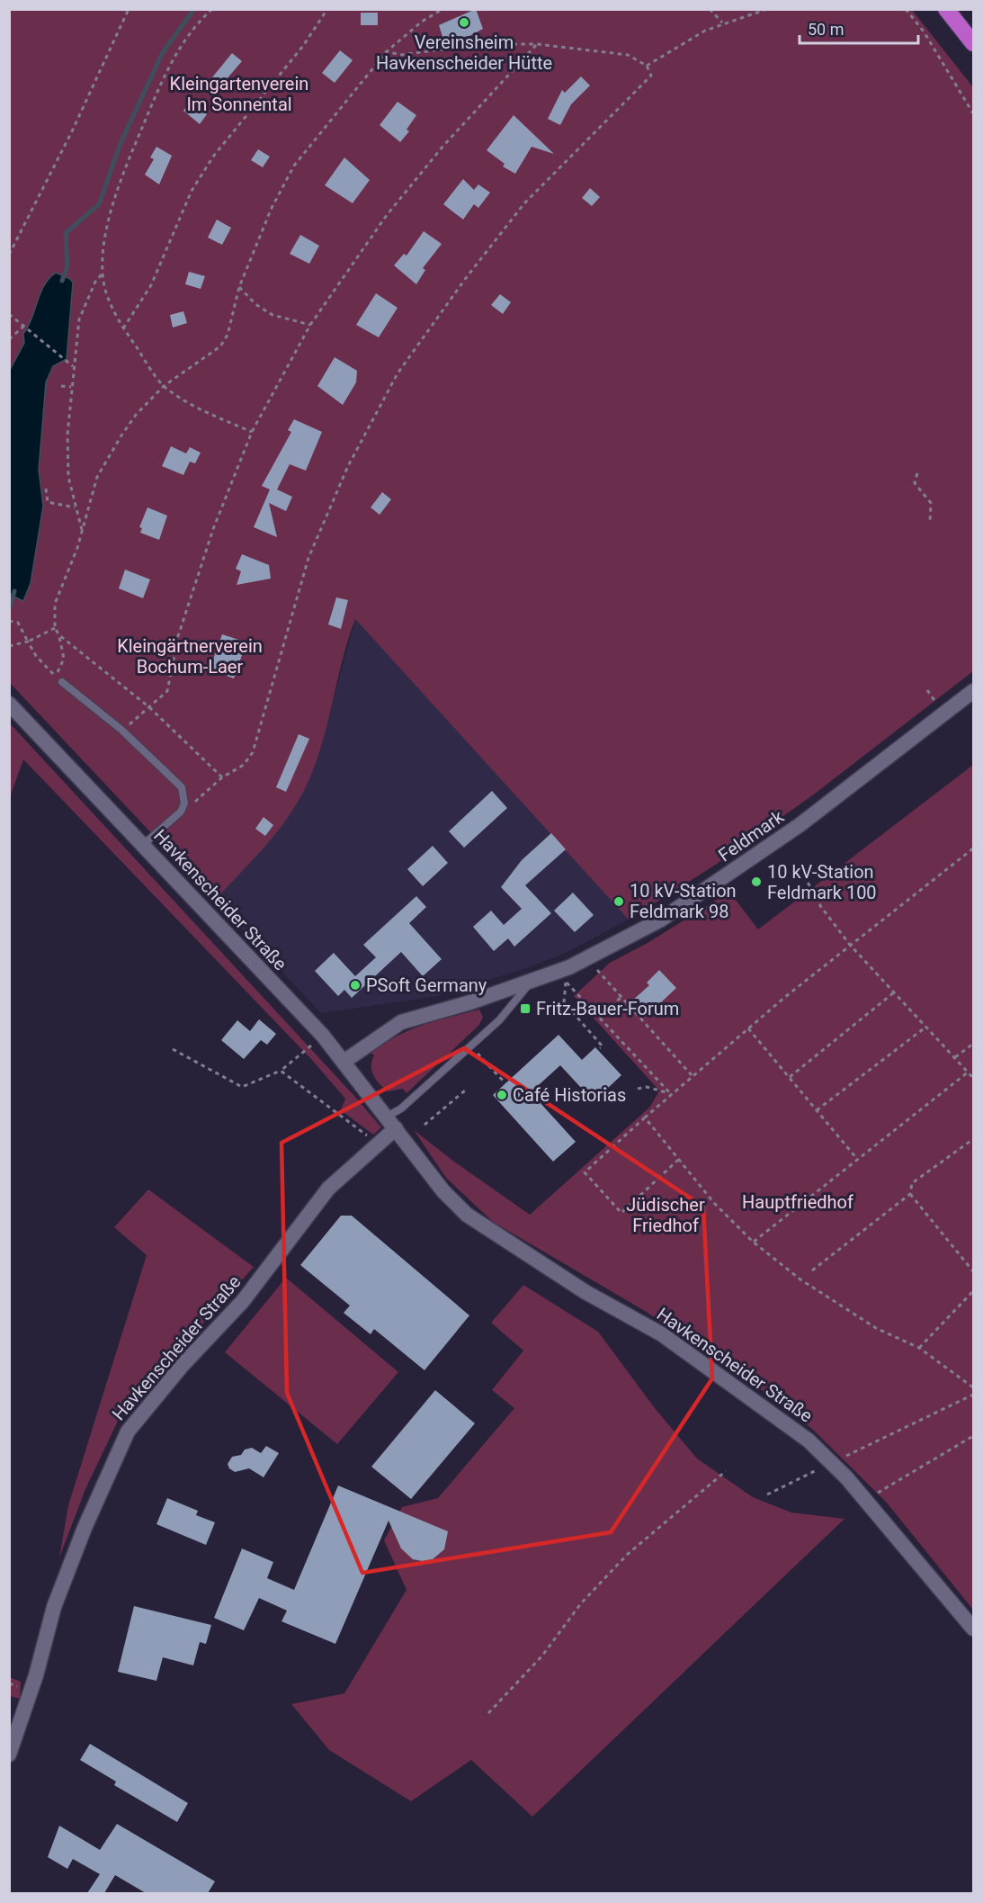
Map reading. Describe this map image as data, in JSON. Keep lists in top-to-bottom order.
{
  "streets": {
    "street": ["Feldmark", "Havkenscheider Straße"]
  },
  "crossings": [
    ["Feldmark", "Havkenscheider Straße"]
  ],
  "parks": [
    "Kleingartenverein Im Sonnental",
    "Kleingärtnerverein Bochum-Laer",
    "Hauptfriedhof",
    "Jüdischer Friedhof"
  ],
  "places": {
    "other": [
      "Vereinsheim Havkenscheider Hütte",
      "10 kV-Station Feldmark 100",
      "10 kV-Station Feldmark 98",
      "PSoft Germany",
      "Café Historias"
    ],
    "transit": ["Fritz-Bauer-Forum"]
  },
  "scale_bar": "50 m"
}
